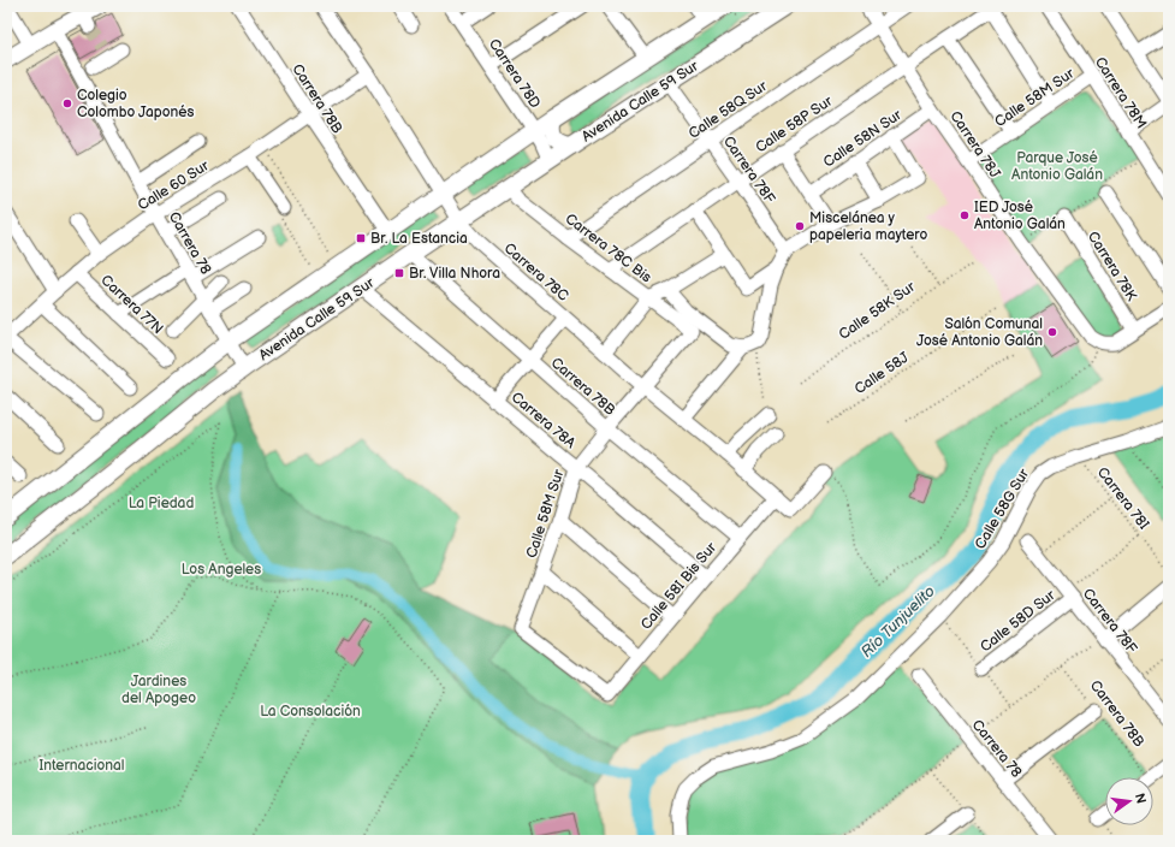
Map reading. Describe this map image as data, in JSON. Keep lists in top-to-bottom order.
{
  "streets": {
    "main road": ["Avenida Calle 59 Sur"],
    "street": [
      "Carrera 78D",
      "Carrera 78M",
      "Calle 58M Sur",
      "Carrera 78B",
      "Calle 58Q Sur",
      "Calle 58P Sur",
      "Calle 58N Sur",
      "Carrera 78J",
      "Carrera 78F",
      "Calle 60 Sur",
      "Carrera 78",
      "Carrera 78C Bis",
      "Carrera 78K",
      "Carrera 78C",
      "Carrera 77N",
      "Carrera 78A",
      "Calle 58G Sur",
      "Calle 58I Bis Sur",
      "Calle 58D Sur"
    ],
    "path": ["Calle 58K Sur", "Calle 58J", "Carrera 78I"]
  },
  "crossings": [
    ["Carrera 78D", "Avenida Calle 59 Sur"],
    ["Carrera 78M", "Calle 58M Sur"],
    ["Calle 58M Sur", "Carrera 78B"],
    ["Calle 58M Sur", "Carrera 78J"],
    ["Calle 58M Sur", "Carrera 78C Bis"],
    ["Calle 58M Sur", "Carrera 78C"],
    ["Calle 58M Sur", "Carrera 78A"],
    ["Calle 58M Sur", "Calle 58I Bis Sur"],
    ["Carrera 78B", "Avenida Calle 59 Sur"],
    ["Carrera 78B", "Calle 60 Sur"],
    ["Carrera 78B", "Calle 58I Bis Sur"],
    ["Avenida Calle 59 Sur", "Carrera 78F"],
    ["Avenida Calle 59 Sur", "Carrera 78"],
    ["Avenida Calle 59 Sur", "Carrera 78C Bis"],
    ["Avenida Calle 59 Sur", "Carrera 78C"],
    ["Avenida Calle 59 Sur", "Carrera 78A"],
    ["Calle 58Q Sur", "Carrera 78J"],
    ["Calle 58Q Sur", "Carrera 78F"],
    ["Calle 58Q Sur", "Carrera 78C Bis"],
    ["Calle 58P Sur", "Carrera 78J"],
    ["Calle 58P Sur", "Carrera 78F"],
    ["Calle 58P Sur", "Carrera 78C Bis"],
    ["Calle 58N Sur", "Carrera 78J"],
    ["Carrera 78F", "Calle 58D Sur"],
    ["Calle 60 Sur", "Carrera 78"],
    ["Calle 60 Sur", "Carrera 78C"],
    ["Calle 60 Sur", "Carrera 77N"],
    ["Carrera 78C", "Calle 58I Bis Sur"],
    ["Carrera 78A", "Calle 58I Bis Sur"],
    ["Carrera 78I", "Calle 58G Sur"],
    ["Carrera 78I", "Calle 58D Sur"]
  ],
  "water": ["Río Tunjuelito"],
  "parks": [
    "Parque José Antonio Galán",
    "La Piedad",
    "Los Angeles",
    "Jardines del Apogeo",
    "La Consolación",
    "Internacional"
  ],
  "places": {
    "other": [
      "Colegio Colombo Japonés",
      "IED José Antonio Galán",
      "Miscelánea y papeleria maytero",
      "Salón Comunal José Antonio Galán"
    ],
    "transit": ["Br. La Estancia", "Br. Villa Nhora"]
  },
  "north": "right"
}
